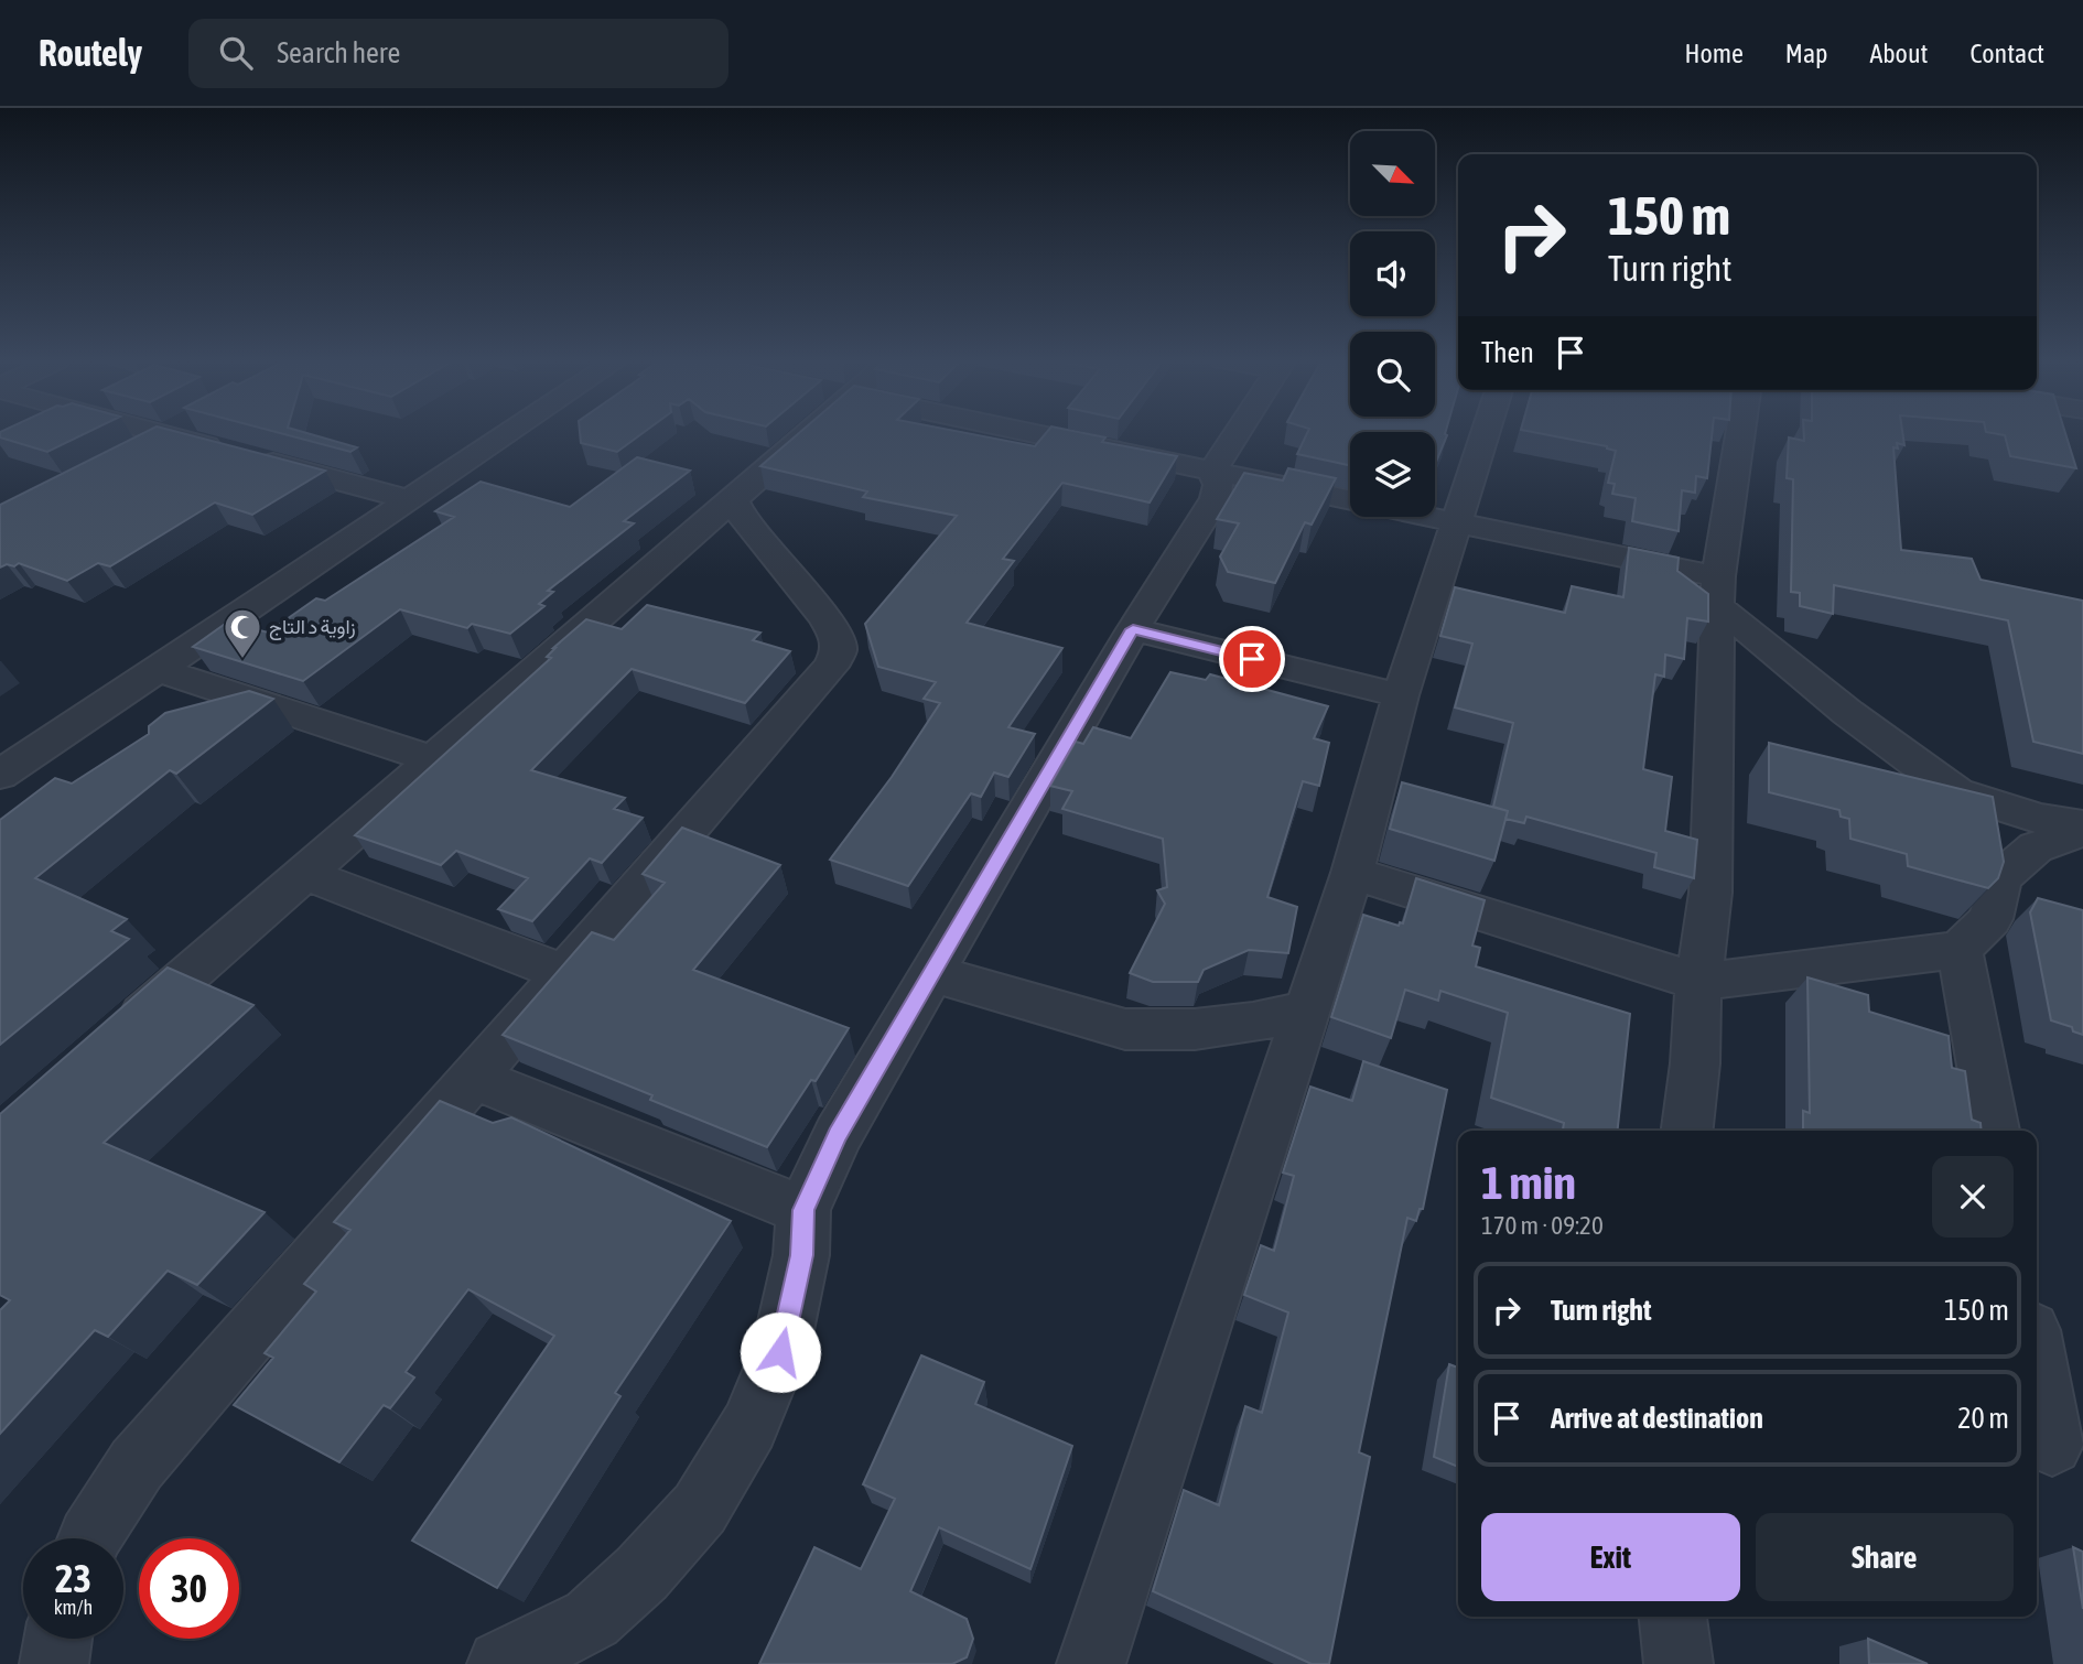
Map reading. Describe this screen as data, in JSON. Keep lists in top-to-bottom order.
{
  "places": {
    "mosque": ["زاوية د التاج"]
  },
  "north": "bottom right",
  "page": {
    "header": "Routely",
    "search": "Search here",
    "nav": [
      "Home",
      "Map",
      "About",
      "Contact"
    ],
    "turn": ["150 m", "Turn right"],
    "then": "Then",
    "heading": ["1 min", "170 m · 09:20"],
    "list": [
      {
        "name": "Turn right",
        "value": "150 m"
      },
      {
        "name": "Arrive at destination",
        "value": "20 m"
      }
    ],
    "buttons": ["Exit", "Share"],
    "speed": "23 km/h",
    "limit": "30"
  }
}
